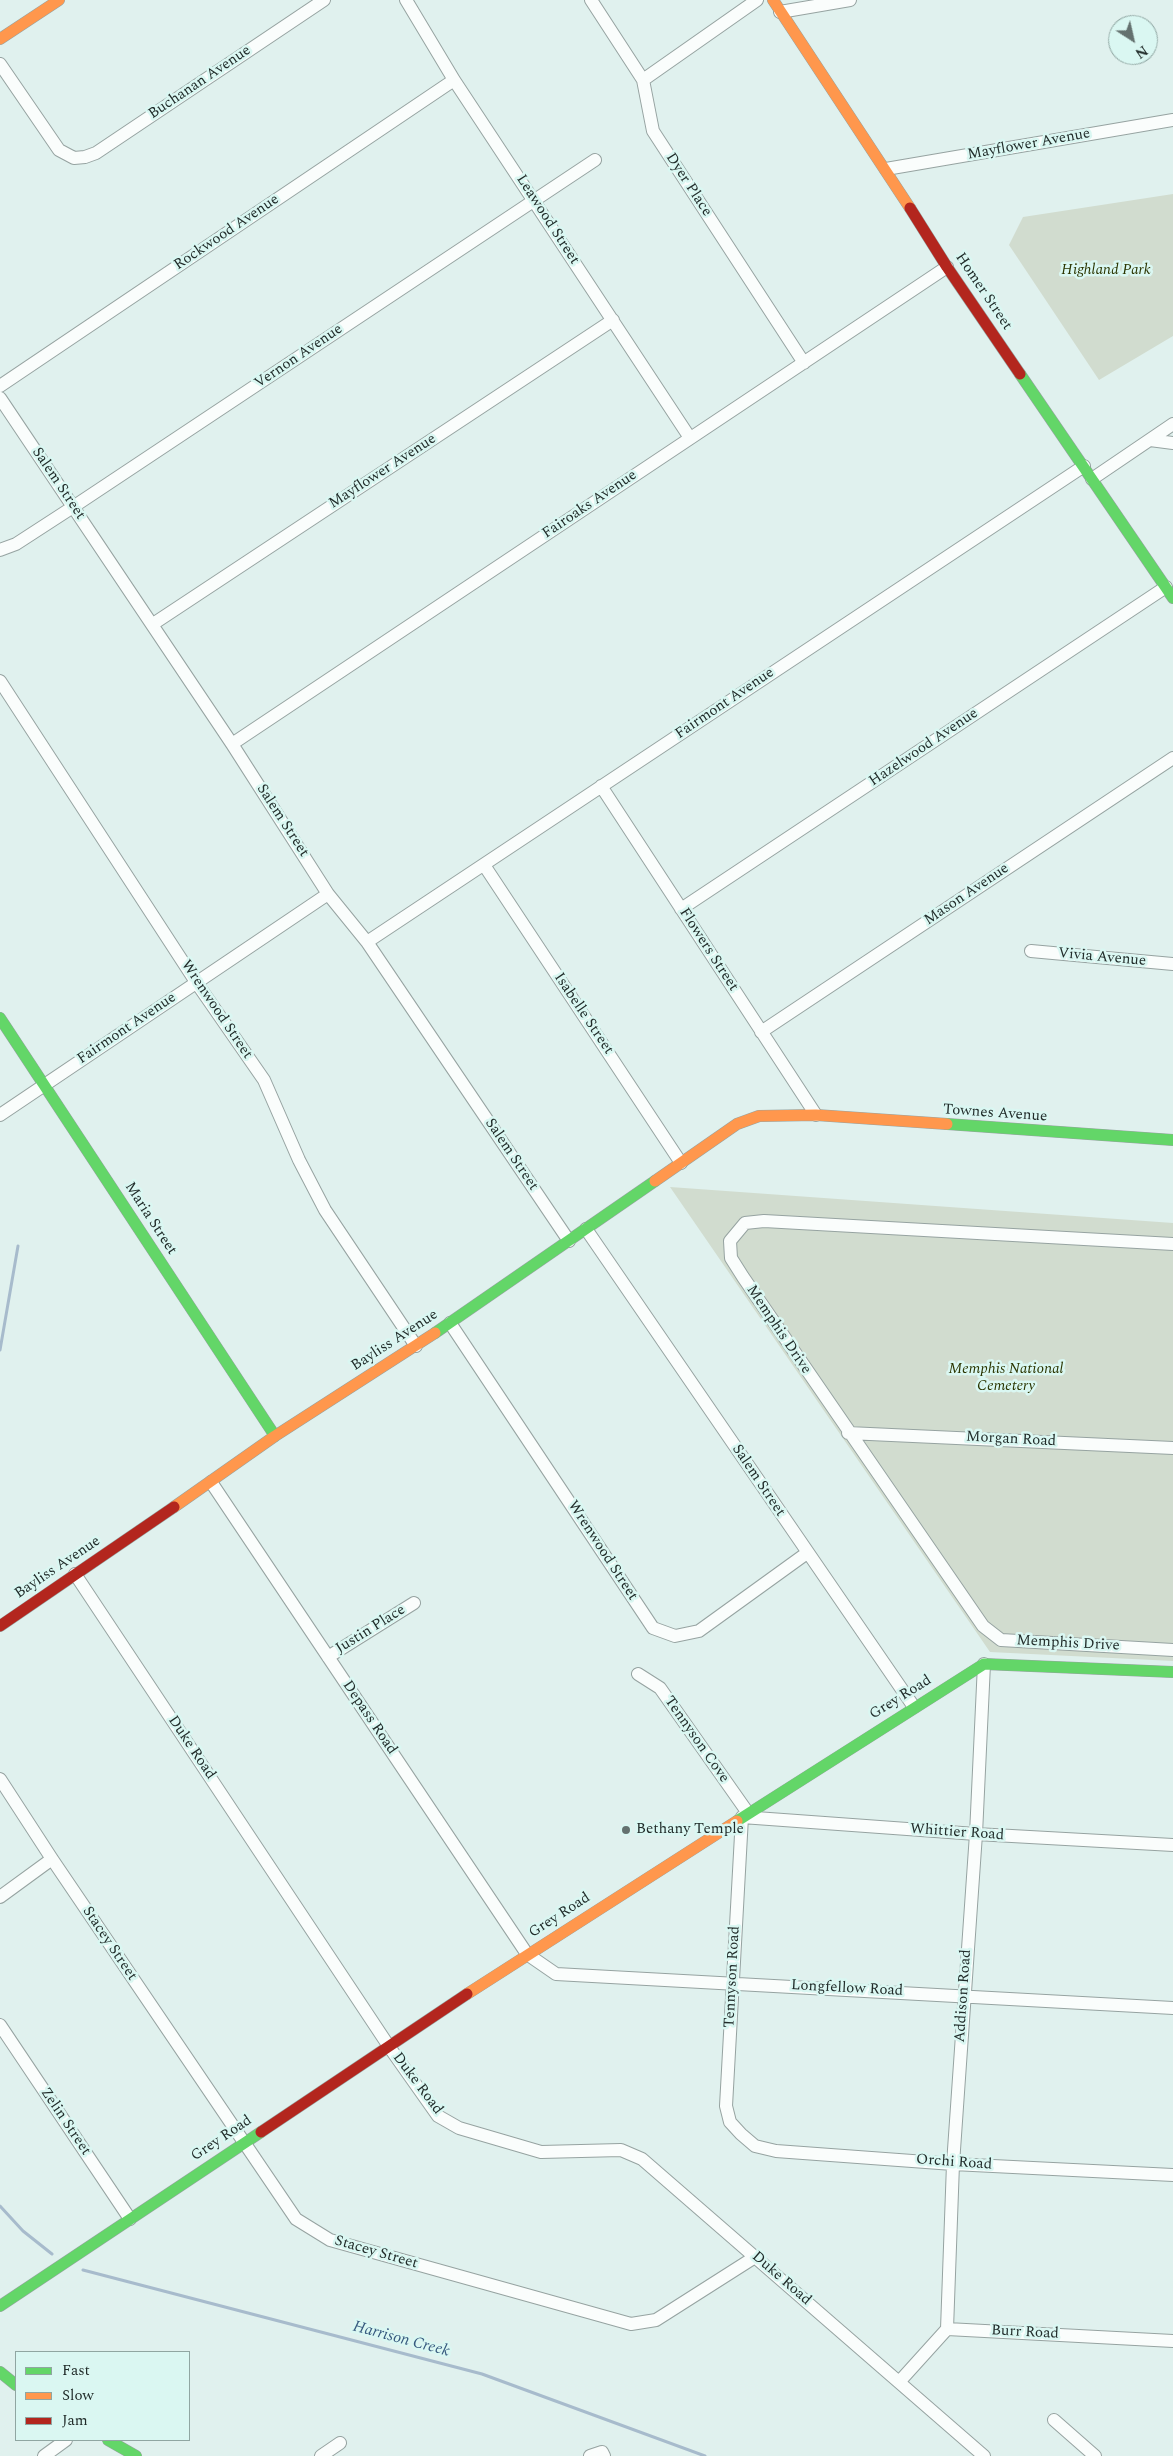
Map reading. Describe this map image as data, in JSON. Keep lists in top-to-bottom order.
{
  "streets": {
    "street": [
      "Buchanan Avenue",
      "Mayflower Avenue",
      "Dyer Place",
      "Leawood Street",
      "Rockwood Avenue",
      "Homer Street",
      "Vernon Avenue",
      "Salem Street",
      "Fairoaks Avenue",
      "Fairmont Avenue",
      "Hazelwood Avenue",
      "Mason Avenue",
      "Flowers Street",
      "Vivia Avenue",
      "Wrenwood Street",
      "Isabelle Street",
      "Townes Avenue",
      "Maria Street",
      "Memphis Drive",
      "Bayliss Avenue",
      "Morgan Road",
      "Justin Place",
      "Grey Road",
      "Depass Road",
      "Tennyson Cove",
      "Duke Road",
      "Whittier Road",
      "Stacey Street",
      "Tennyson Road",
      "Longfellow Road",
      "Addison Road",
      "Zelin Street",
      "Orchi Road",
      "Burr Road"
    ]
  },
  "crossings": [
    ["Mayflower Avenue", "Leawood Street"],
    ["Mayflower Avenue", "Homer Street"],
    ["Mayflower Avenue", "Salem Street"],
    ["Dyer Place", "Fairoaks Avenue"],
    ["Leawood Street", "Rockwood Avenue"],
    ["Leawood Street", "Vernon Avenue"],
    ["Leawood Street", "Fairoaks Avenue"],
    ["Homer Street", "Fairoaks Avenue"],
    ["Homer Street", "Fairmont Avenue"],
    ["Homer Street", "Hazelwood Avenue"],
    ["Vernon Avenue", "Salem Street"],
    ["Salem Street", "Fairoaks Avenue"],
    ["Salem Street", "Fairmont Avenue"],
    ["Salem Street", "Wrenwood Street"],
    ["Salem Street", "Bayliss Avenue"],
    ["Salem Street", "Grey Road"],
    ["Fairmont Avenue", "Flowers Street"],
    ["Fairmont Avenue", "Wrenwood Street"],
    ["Fairmont Avenue", "Isabelle Street"],
    ["Fairmont Avenue", "Maria Street"],
    ["Hazelwood Avenue", "Flowers Street"],
    ["Mason Avenue", "Flowers Street"],
    ["Flowers Street", "Townes Avenue"],
    ["Flowers Street", "Bayliss Avenue"],
    ["Wrenwood Street", "Bayliss Avenue"],
    ["Isabelle Street", "Bayliss Avenue"],
    ["Townes Avenue", "Bayliss Avenue"],
    ["Maria Street", "Bayliss Avenue"],
    ["Memphis Drive", "Morgan Road"],
    ["Bayliss Avenue", "Depass Road"],
    ["Bayliss Avenue", "Duke Road"],
    ["Justin Place", "Depass Road"],
    ["Grey Road", "Depass Road"],
    ["Grey Road", "Tennyson Cove"],
    ["Grey Road", "Duke Road"],
    ["Grey Road", "Whittier Road"],
    ["Grey Road", "Stacey Street"],
    ["Grey Road", "Tennyson Road"],
    ["Grey Road", "Longfellow Road"],
    ["Grey Road", "Addison Road"],
    ["Grey Road", "Zelin Street"],
    ["Depass Road", "Longfellow Road"],
    ["Tennyson Cove", "Whittier Road"],
    ["Tennyson Cove", "Tennyson Road"],
    ["Duke Road", "Stacey Street"],
    ["Whittier Road", "Tennyson Road"],
    ["Whittier Road", "Addison Road"],
    ["Tennyson Road", "Longfellow Road"],
    ["Tennyson Road", "Orchi Road"],
    ["Longfellow Road", "Addison Road"],
    ["Addison Road", "Orchi Road"],
    ["Addison Road", "Burr Road"]
  ],
  "water": ["Harrison Creek"],
  "parks": ["Highland Park", "Memphis National Cemetery"],
  "places": ["Bethany Temple"],
  "legend": ["Fast", "Slow", "Jam"],
  "north": "bottom right"
}
